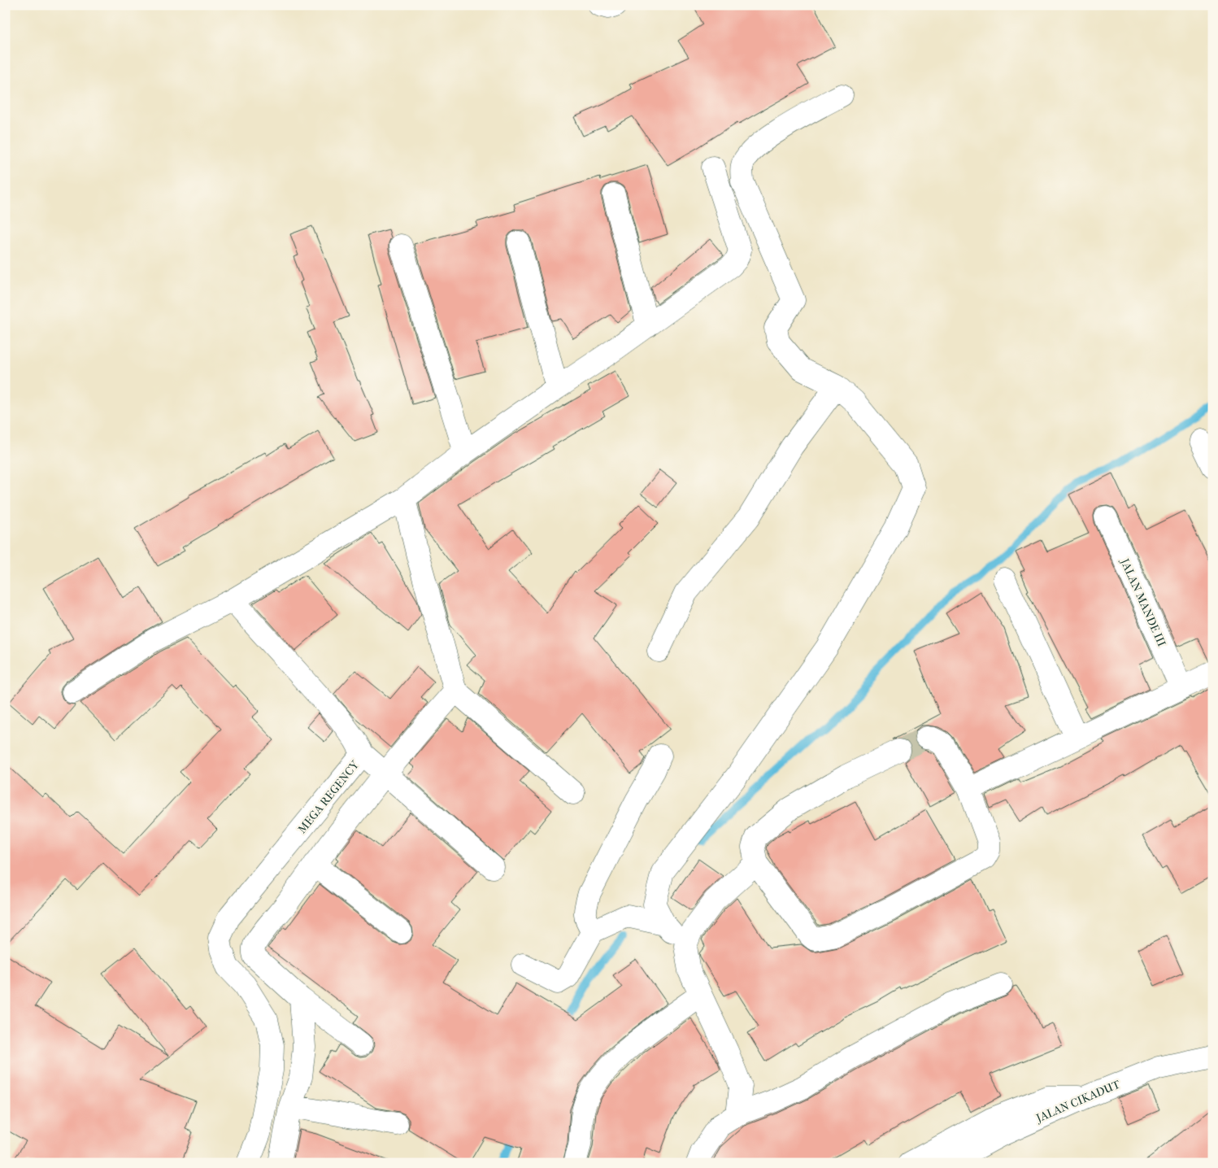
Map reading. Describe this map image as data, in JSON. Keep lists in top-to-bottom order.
{
  "streets": {
    "street": ["JALAN MANDE III", "MEGA REGENCY", "JALAN CIKADUT"]
  }
}
